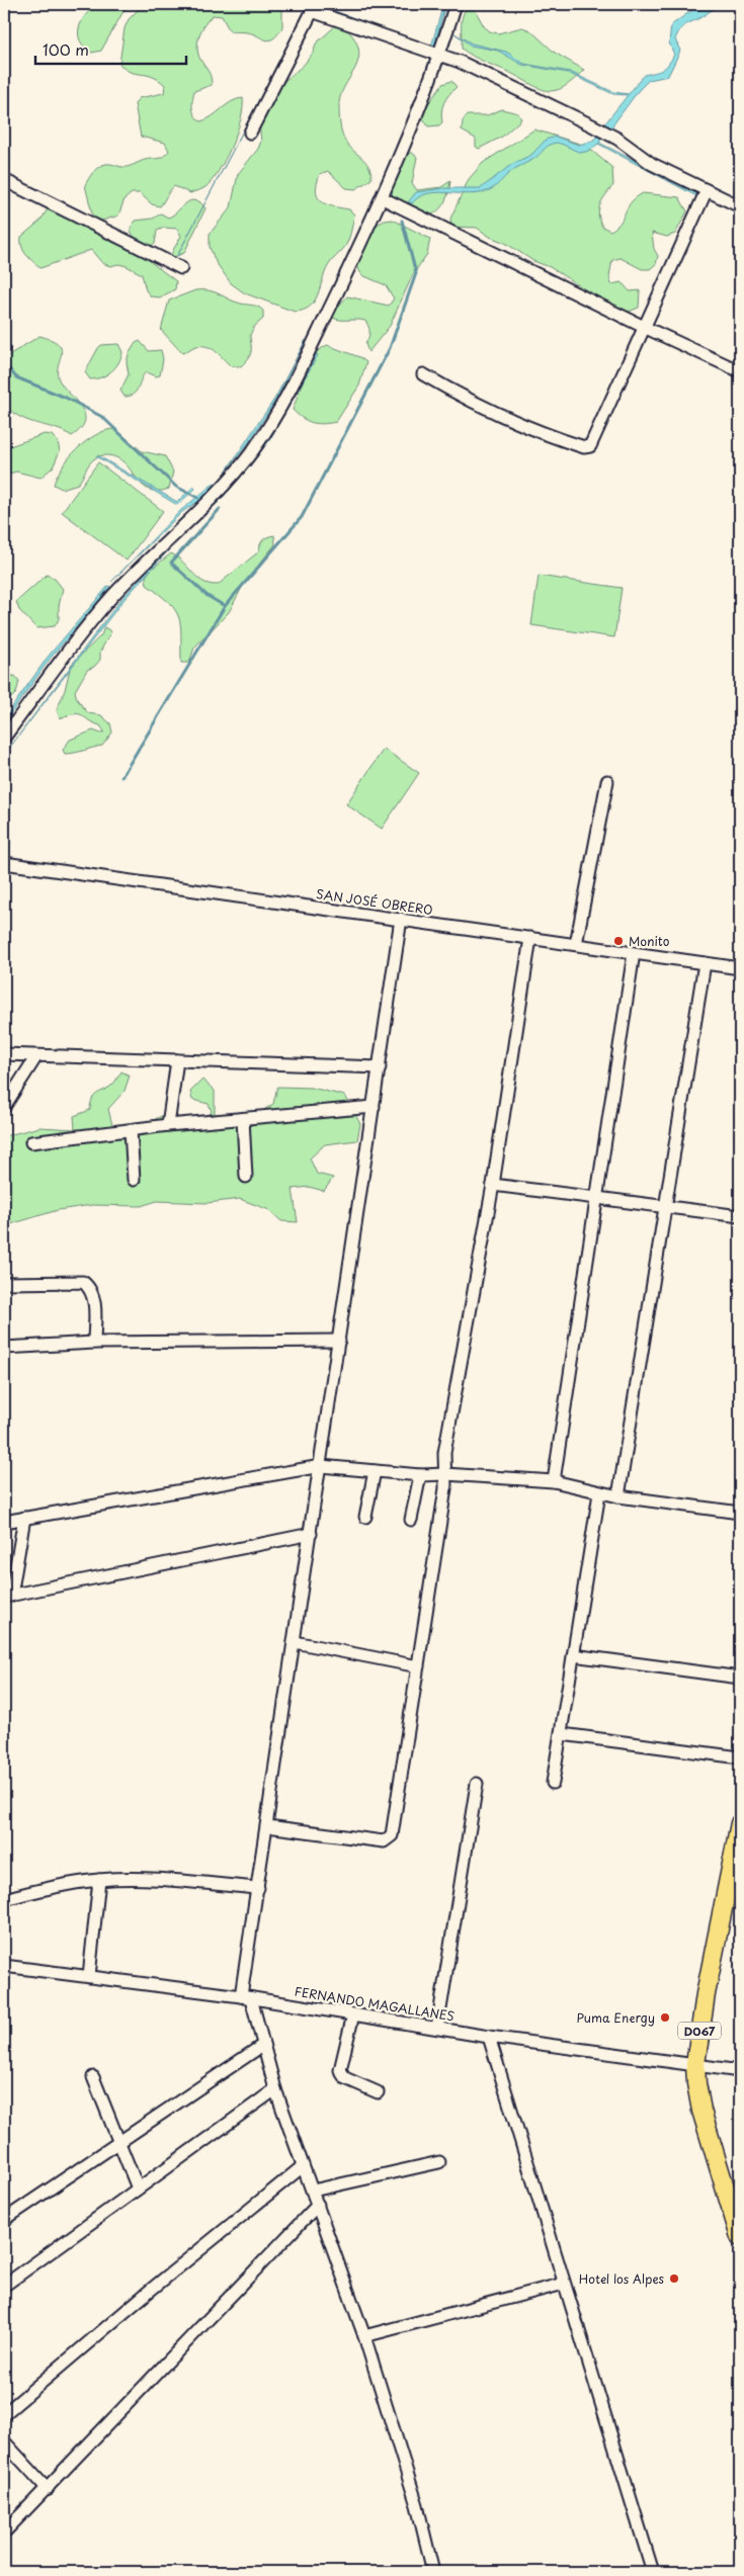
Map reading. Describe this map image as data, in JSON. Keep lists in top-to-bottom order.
{
  "streets": {
    "main road": ["D067"],
    "street": ["SAN JOSÉ OBRERO", "FERNANDO MAGALLANES"]
  },
  "crossings": [
    ["FERNANDO MAGALLANES", "D067"]
  ],
  "places": ["Monito", "Puma Energy", "Hotel los Alpes"],
  "scale_bar": "100 m"
}
